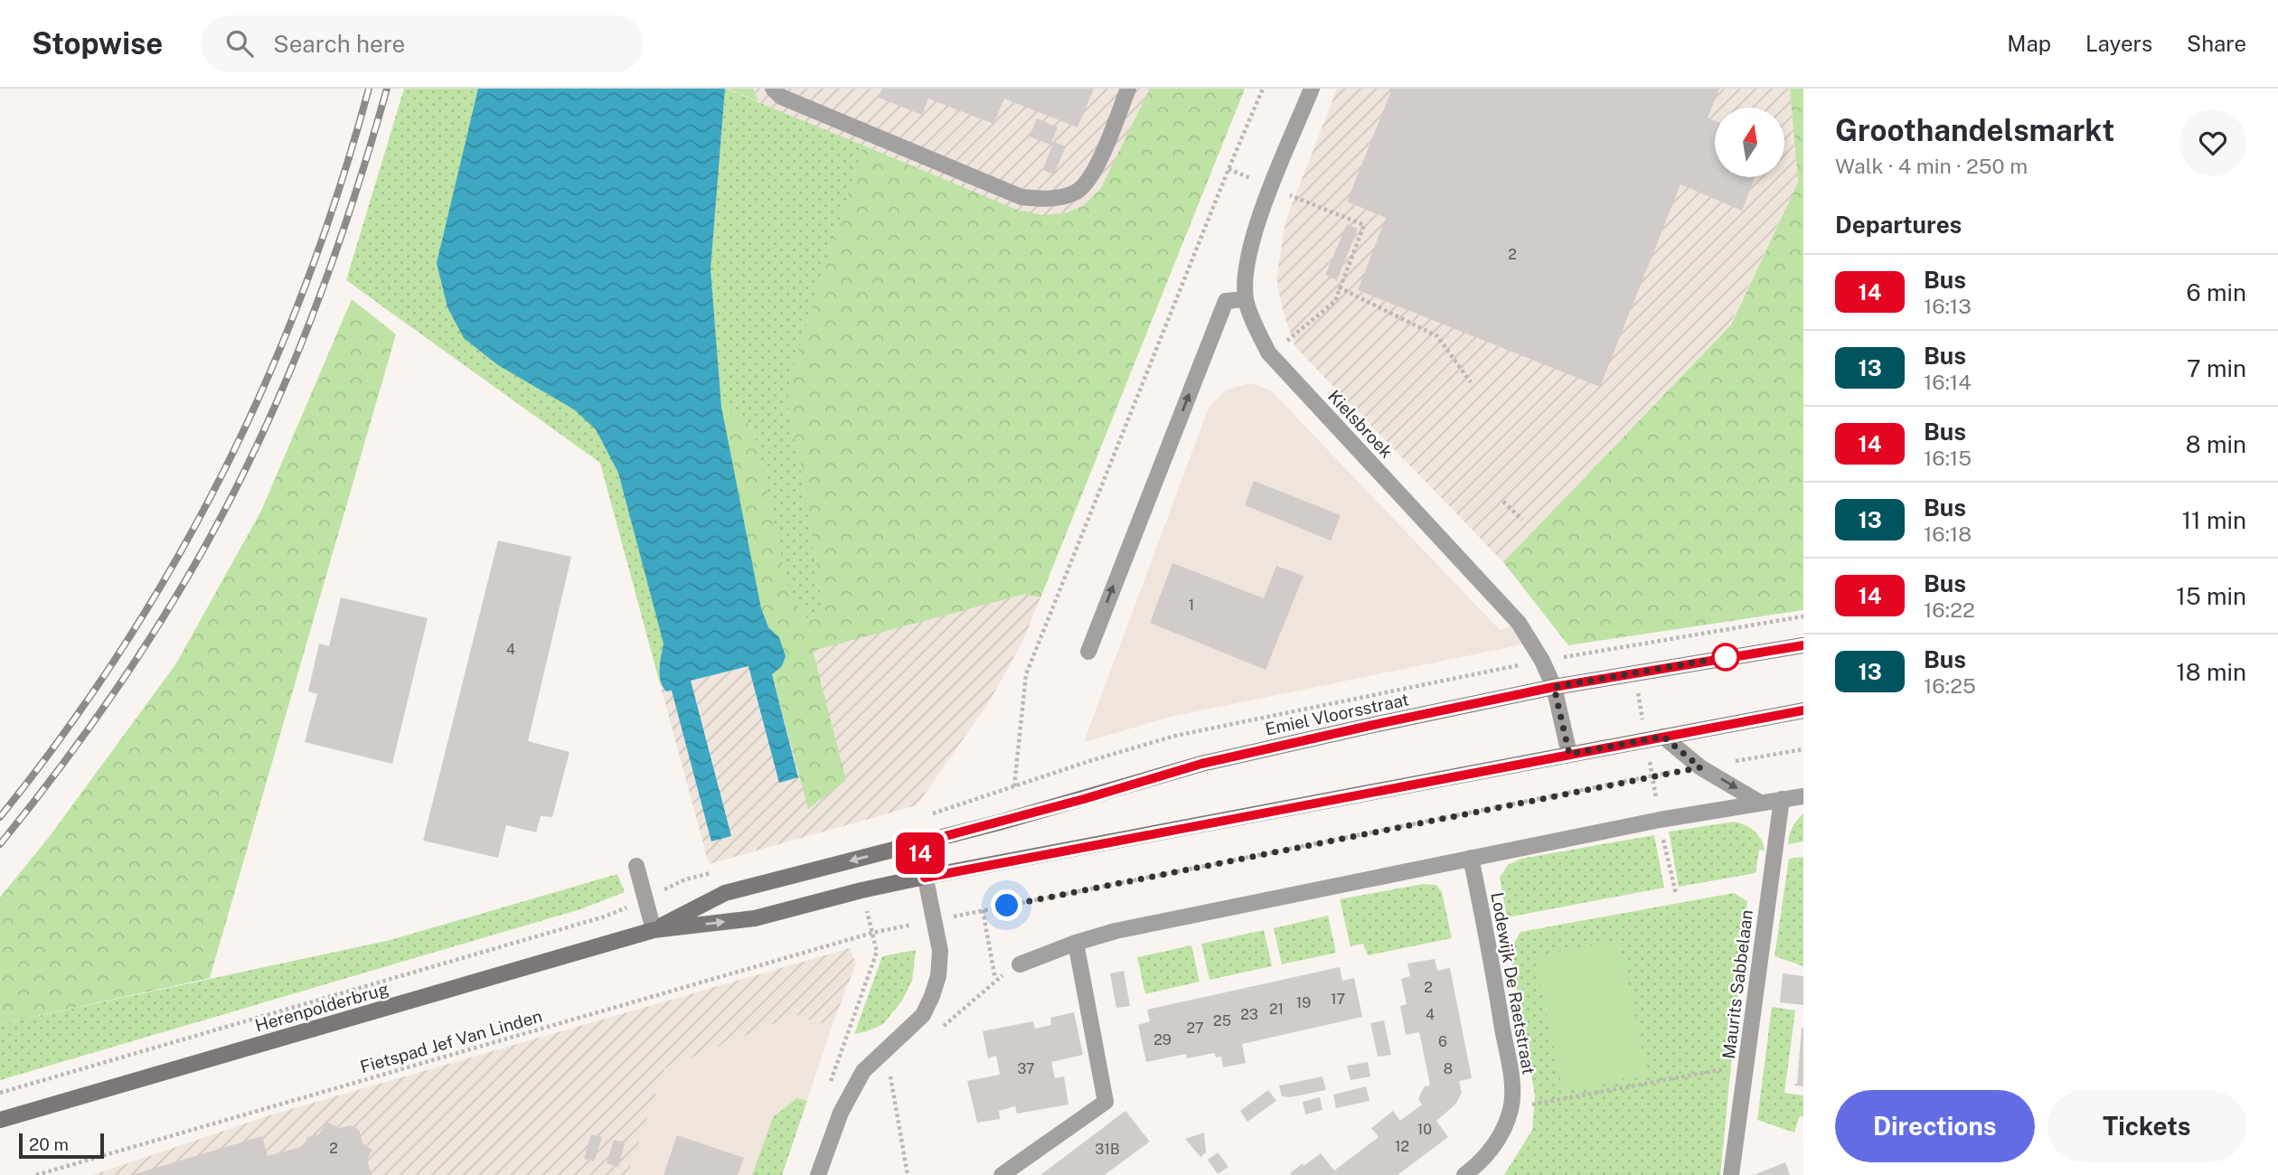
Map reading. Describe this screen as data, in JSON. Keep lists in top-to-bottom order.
{
  "streets": {
    "street": [
      "Kielsbroek",
      "Emiel Vloorsstraat",
      "Lodewijk De Raetstraat",
      "Maurits Sabbelaan",
      "Herenpolderbrug"
    ],
    "path": ["Fietspad Jef Van Linden"]
  },
  "crossings": [
    ["Kielsbroek", "Emiel Vloorsstraat"],
    ["Emiel Vloorsstraat", "Herenpolderbrug"]
  ],
  "lines": ["bus line 14"],
  "house_numbers": [
    "2",
    "1",
    "4",
    "2",
    "17",
    "19",
    "21",
    "23",
    "4",
    "25",
    "27",
    "29",
    "6",
    "37",
    "8",
    "10",
    "12",
    "2",
    "31B"
  ],
  "scale_bar": "20 m",
  "north": "top",
  "page": {
    "header": "Stopwise",
    "search": "Search here",
    "nav": ["Map", "Layers", "Share"],
    "on_map": "14",
    "heading": [
      ["Groothandelsmarkt", "Walk · 4 min · 250 m"],
      "Departures"
    ],
    "list": [
      {
        "mark": "14",
        "name": "Bus",
        "note": "16:13",
        "value": "6 min"
      },
      {
        "mark": "13",
        "name": "Bus",
        "note": "16:14",
        "value": "7 min"
      },
      {
        "mark": "14",
        "name": "Bus",
        "note": "16:15",
        "value": "8 min"
      },
      {
        "mark": "13",
        "name": "Bus",
        "note": "16:18",
        "value": "11 min"
      },
      {
        "mark": "14",
        "name": "Bus",
        "note": "16:22",
        "value": "15 min"
      },
      {
        "mark": "13",
        "name": "Bus",
        "note": "16:25",
        "value": "18 min"
      }
    ],
    "buttons": ["Directions", "Tickets"],
    "scale": "20 m"
  }
}
